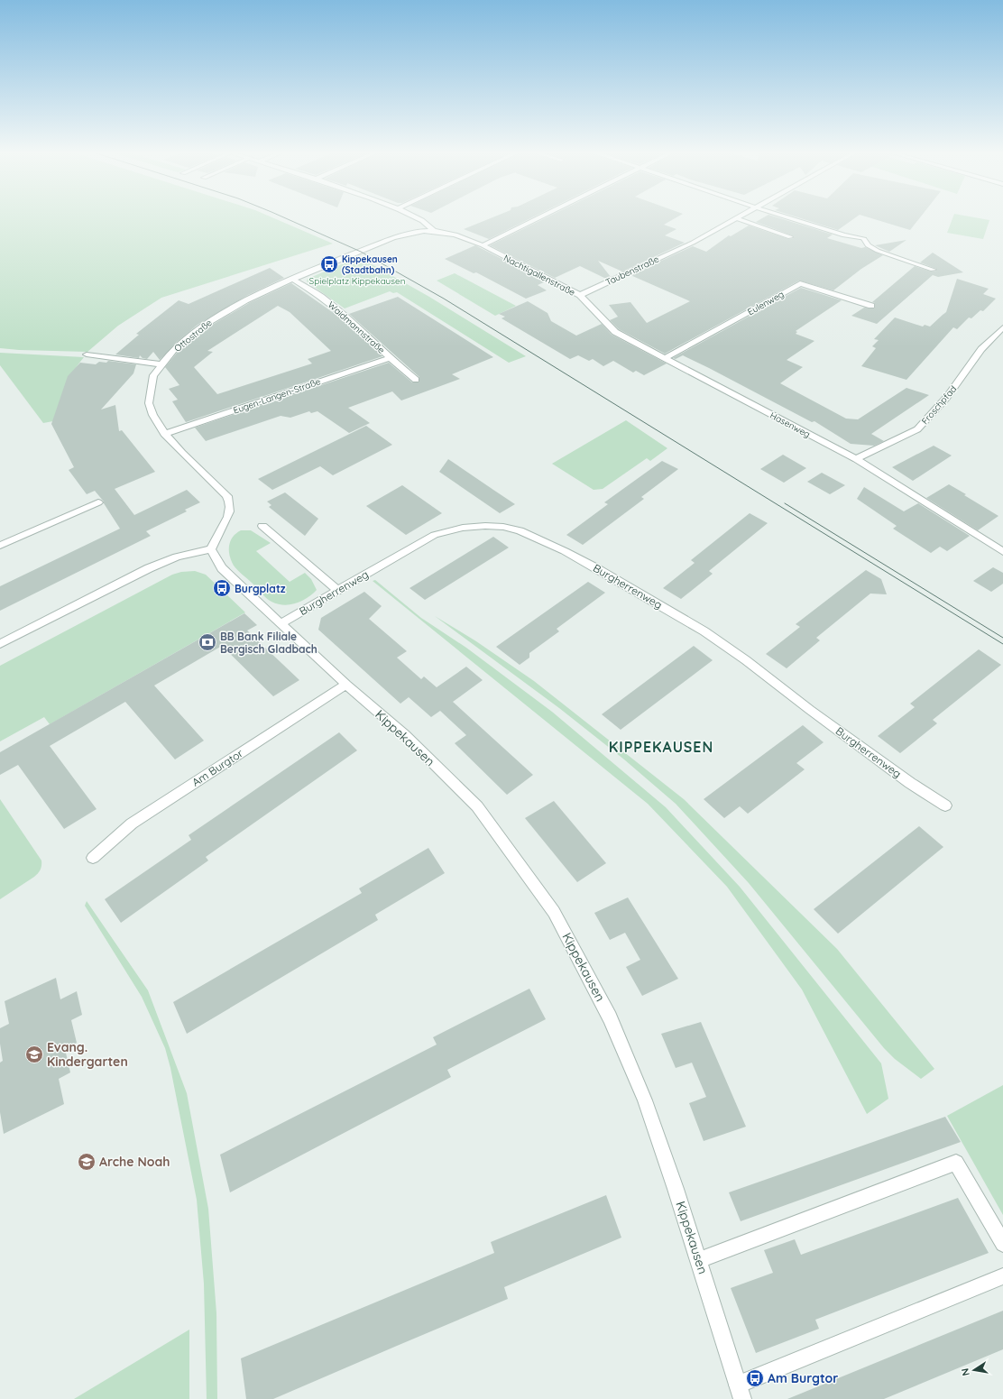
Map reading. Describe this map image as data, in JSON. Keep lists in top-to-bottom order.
{
  "streets": {
    "street": [
      "Taubenstraße",
      "Nachtigallenstraße",
      "Eulenweg",
      "Waidmannstraße",
      "Ottostraße",
      "Eugen-Langen-Straße",
      "Froschpfad",
      "Hasenweg",
      "Burgherrenweg",
      "Kippekausen",
      "Am Burgtor"
    ]
  },
  "crossings": [
    ["Taubenstraße", "Nachtigallenstraße"],
    ["Taubenstraße", "Hasenweg"],
    ["Nachtigallenstraße", "Ottostraße"],
    ["Nachtigallenstraße", "Hasenweg"],
    ["Eulenweg", "Hasenweg"],
    ["Waidmannstraße", "Ottostraße"],
    ["Waidmannstraße", "Eugen-Langen-Straße"],
    ["Ottostraße", "Eugen-Langen-Straße"],
    ["Froschpfad", "Hasenweg"],
    ["Burgherrenweg", "Kippekausen"],
    ["Kippekausen", "Am Burgtor"]
  ],
  "districts": ["KIPPEKAUSEN"],
  "parks": ["Spielplatz Kippekausen"],
  "places": {
    "bus stop": ["Kippekausen (Stadtbahn)", "Burgplatz", "Am Burgtor"],
    "bank": ["BB Bank Filiale Bergisch Gladbach"],
    "school or university": ["Evang. Kindergarten", "Arche Noah"]
  },
  "north": "left"
}
